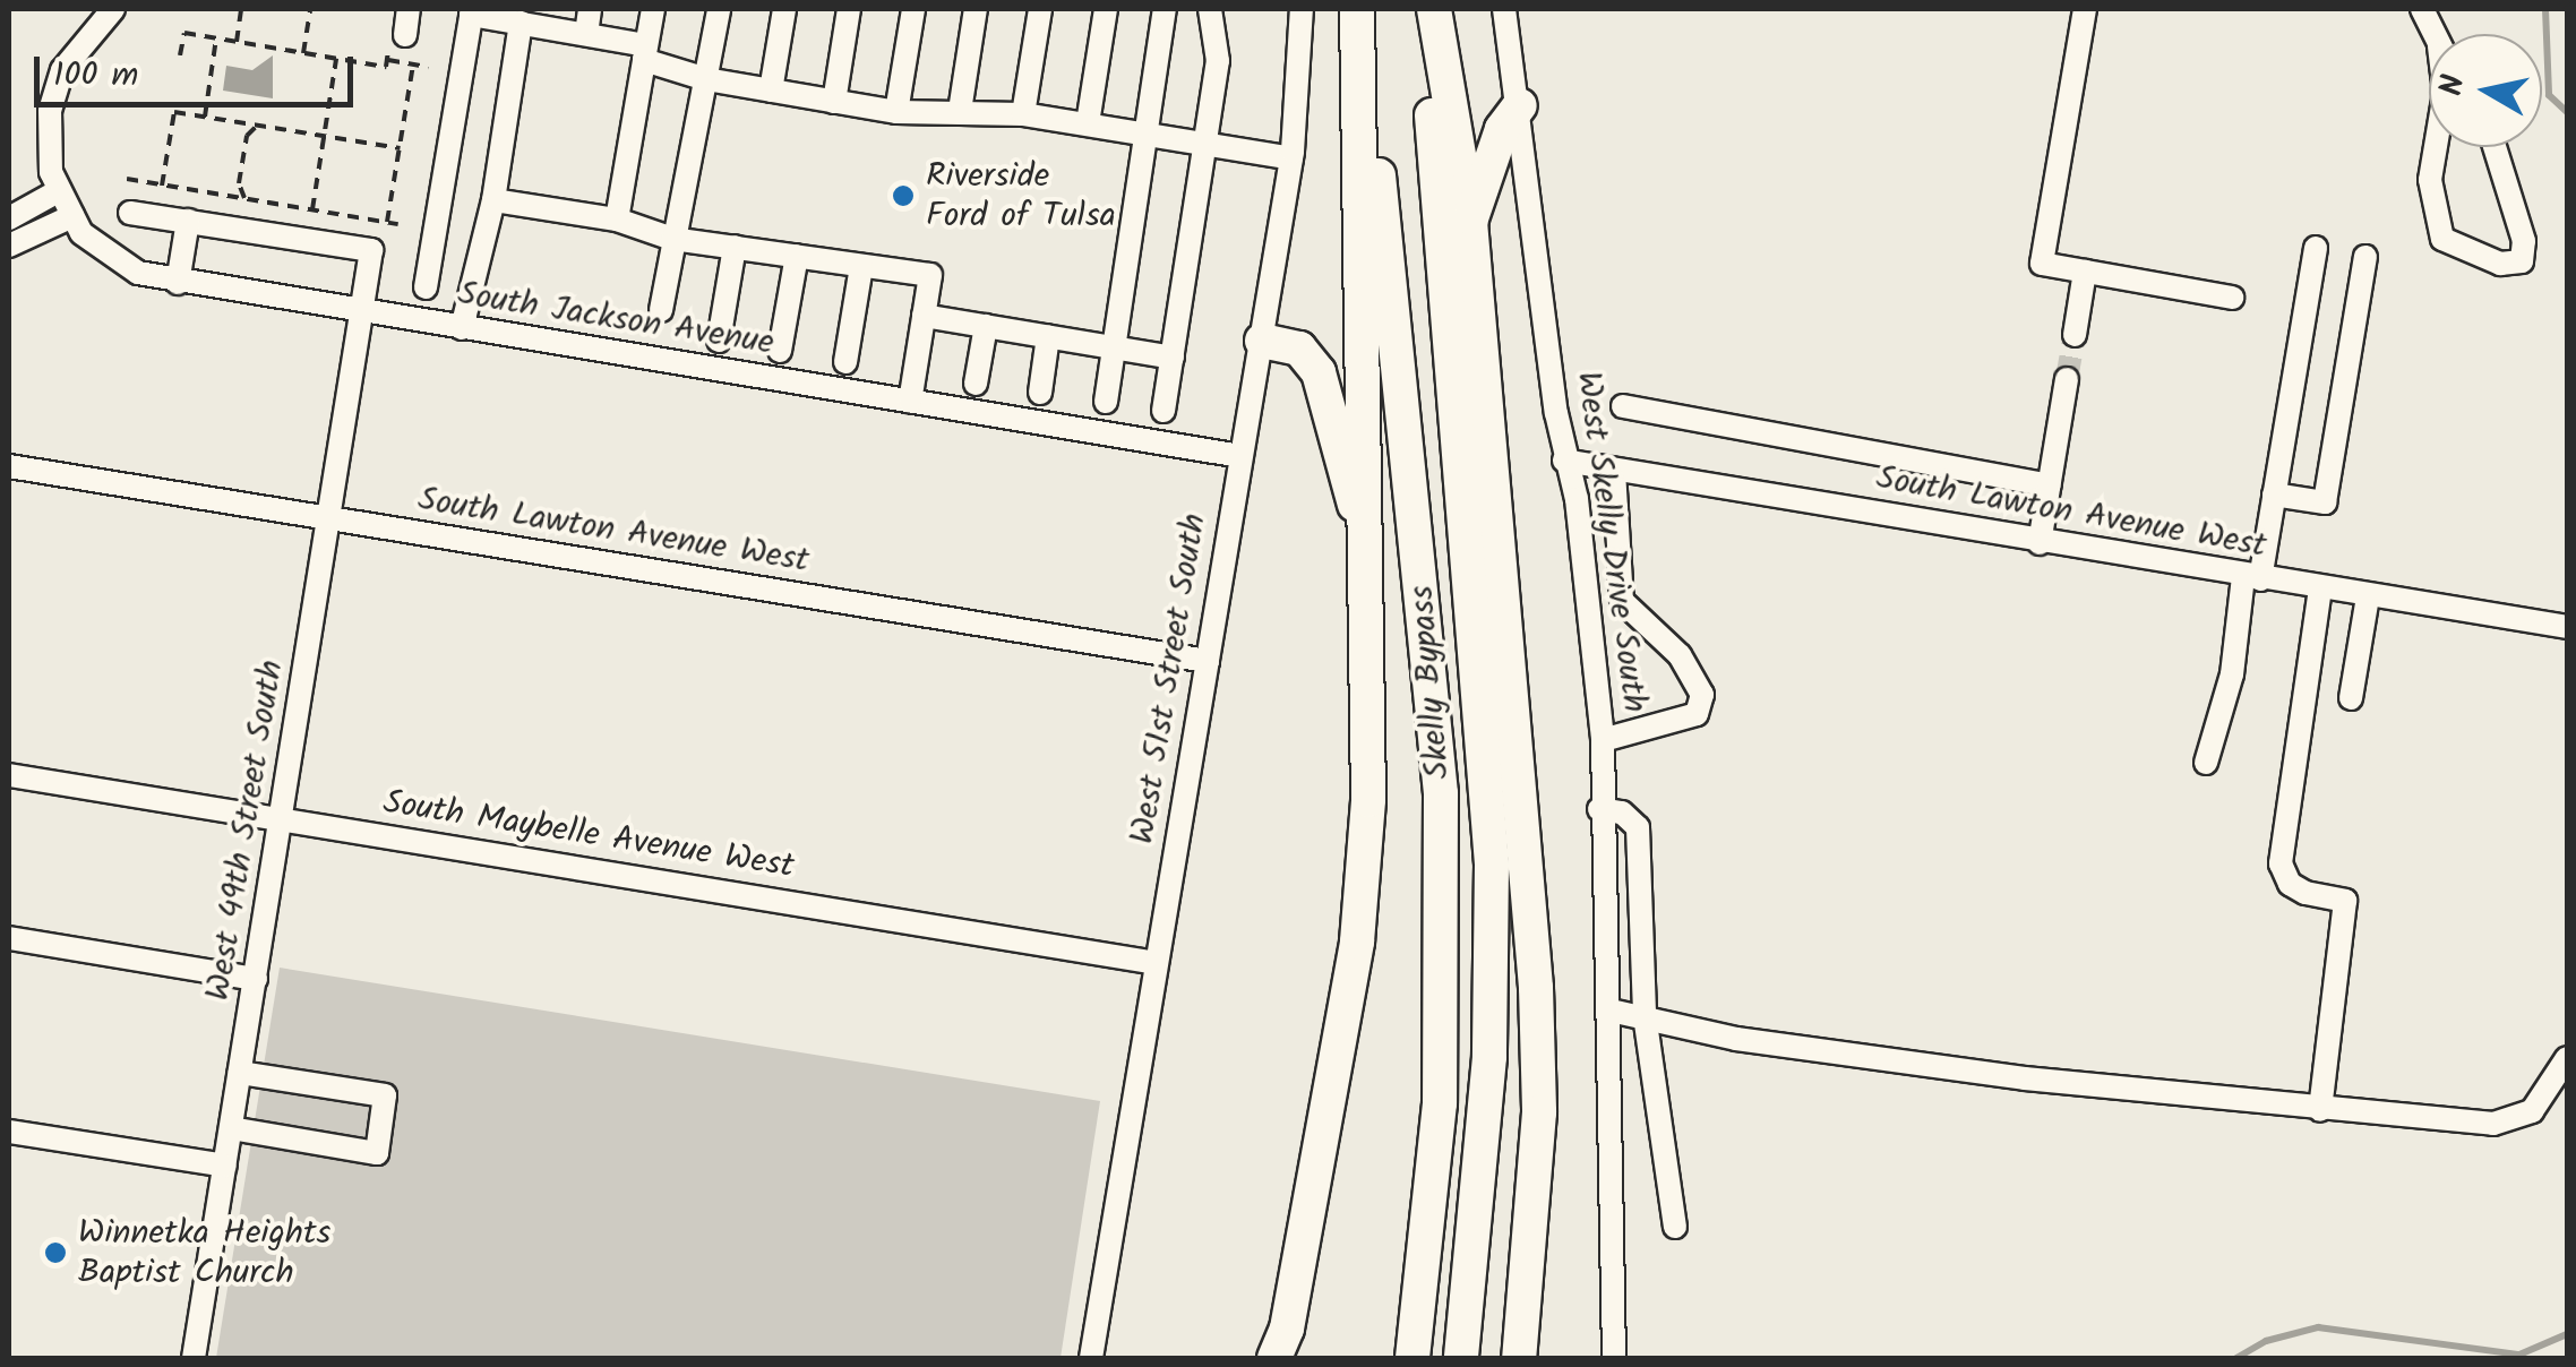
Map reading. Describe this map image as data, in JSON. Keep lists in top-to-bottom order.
{
  "streets": {
    "highway": ["Skelly Bypass"],
    "street": [
      "South Jackson Avenue",
      "South Lawton Avenue West",
      "West Skelly Drive South",
      "West 51st Street South",
      "West 49th Street South",
      "South Maybelle Avenue West"
    ]
  },
  "crossings": [
    ["South Jackson Avenue", "West 51st Street South"],
    ["South Jackson Avenue", "West 49th Street South"],
    ["South Lawton Avenue West", "West Skelly Drive South"],
    ["South Lawton Avenue West", "West 51st Street South"],
    ["South Lawton Avenue West", "West 49th Street South"],
    ["West 51st Street South", "South Maybelle Avenue West"],
    ["West 49th Street South", "South Maybelle Avenue West"]
  ],
  "places": ["Riverside Ford of Tulsa", "Winnetka Heights Baptist Church"],
  "scale_bar": "100 m",
  "north": "left"
}
